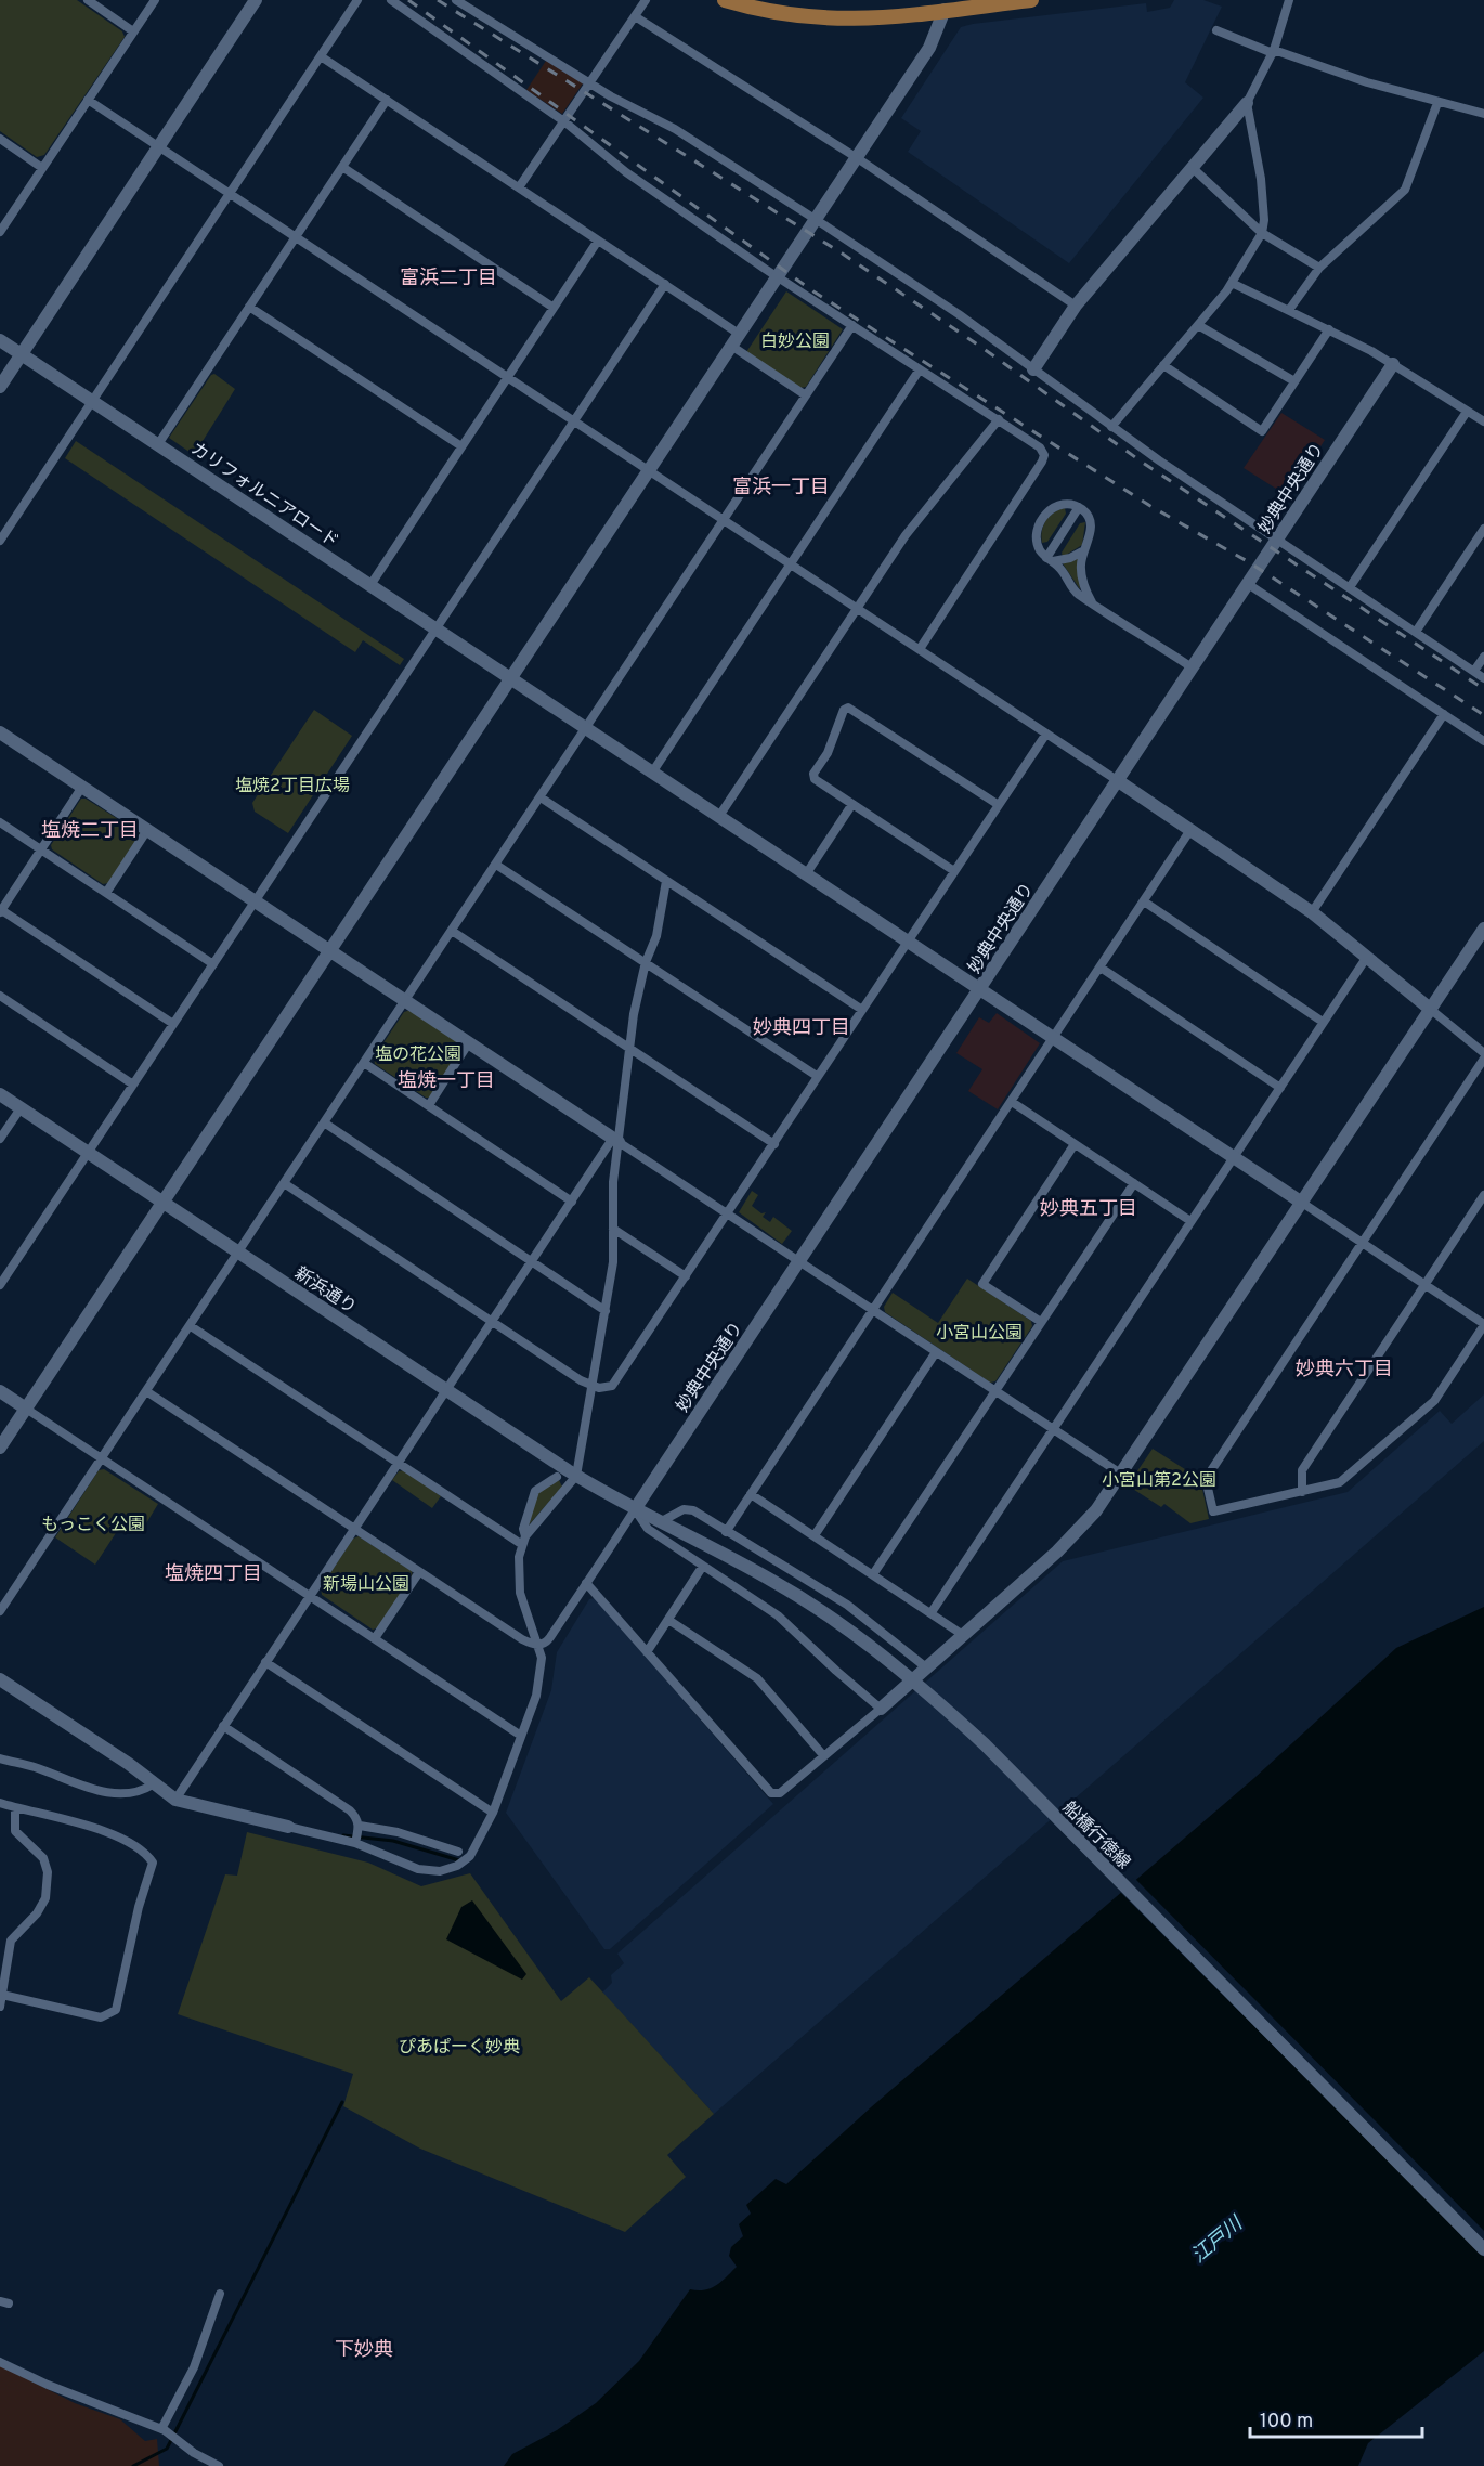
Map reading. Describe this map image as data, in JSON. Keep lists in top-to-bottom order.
{
  "streets": {
    "street": [
      "妙典中央通り",
      "カリフォルニアロード",
      "新浜通り",
      "船橋行徳線"
    ]
  },
  "crossings": [
    ["妙典中央通り", "カリフォルニアロード"],
    ["妙典中央通り", "新浜通り"],
    ["妙典中央通り", "船橋行徳線"],
    ["新浜通り", "船橋行徳線"]
  ],
  "districts": [
    "富浜二丁目",
    "富浜一丁目",
    "塩焼二丁目",
    "妙典四丁目",
    "塩焼一丁目",
    "妙典五丁目",
    "妙典六丁目",
    "塩焼四丁目",
    "下妙典"
  ],
  "water": ["江戸川"],
  "parks": [
    "白妙公園",
    "塩焼2丁目広場",
    "塩の花公園",
    "小宮山公園",
    "小宮山第2公園",
    "もっこく公園",
    "新場山公園",
    "ぴあぱーく妙典"
  ],
  "scale_bar": "100 m"
}
